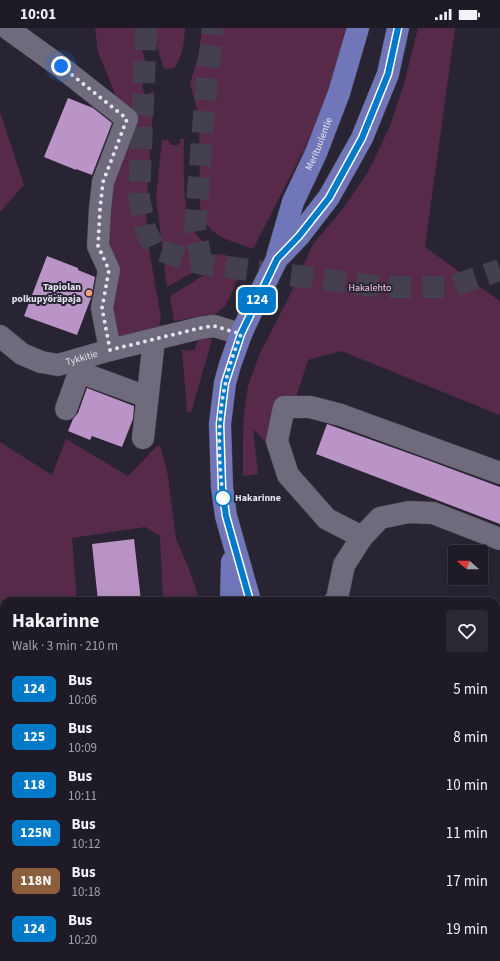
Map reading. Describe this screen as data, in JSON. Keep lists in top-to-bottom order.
{
  "streets": {
    "main road": ["Merituulentie"],
    "street": ["Tykkitie"]
  },
  "crossings": [
    ["Merituulentie", "Tykkitie"]
  ],
  "parks": ["Hakalehto"],
  "places": ["Tapiolan polkupyöräpaja", "Hakarinne"],
  "lines": ["bus line 124"],
  "north": "left",
  "page": {
    "status": "10:01",
    "on_map": "124",
    "heading": ["Hakarinne", "Walk · 3 min · 210 m"],
    "list": [
      {
        "mark": "124",
        "name": "Bus",
        "note": "10:06",
        "value": "5 min"
      },
      {
        "mark": "125",
        "name": "Bus",
        "note": "10:09",
        "value": "8 min"
      },
      {
        "mark": "118",
        "name": "Bus",
        "note": "10:11",
        "value": "10 min"
      },
      {
        "mark": "125N",
        "name": "Bus",
        "note": "10:12",
        "value": "11 min"
      },
      {
        "mark": "118N",
        "name": "Bus",
        "note": "10:18",
        "value": "17 min"
      },
      {
        "mark": "124",
        "name": "Bus",
        "note": "10:20",
        "value": "19 min"
      }
    ]
  }
}
